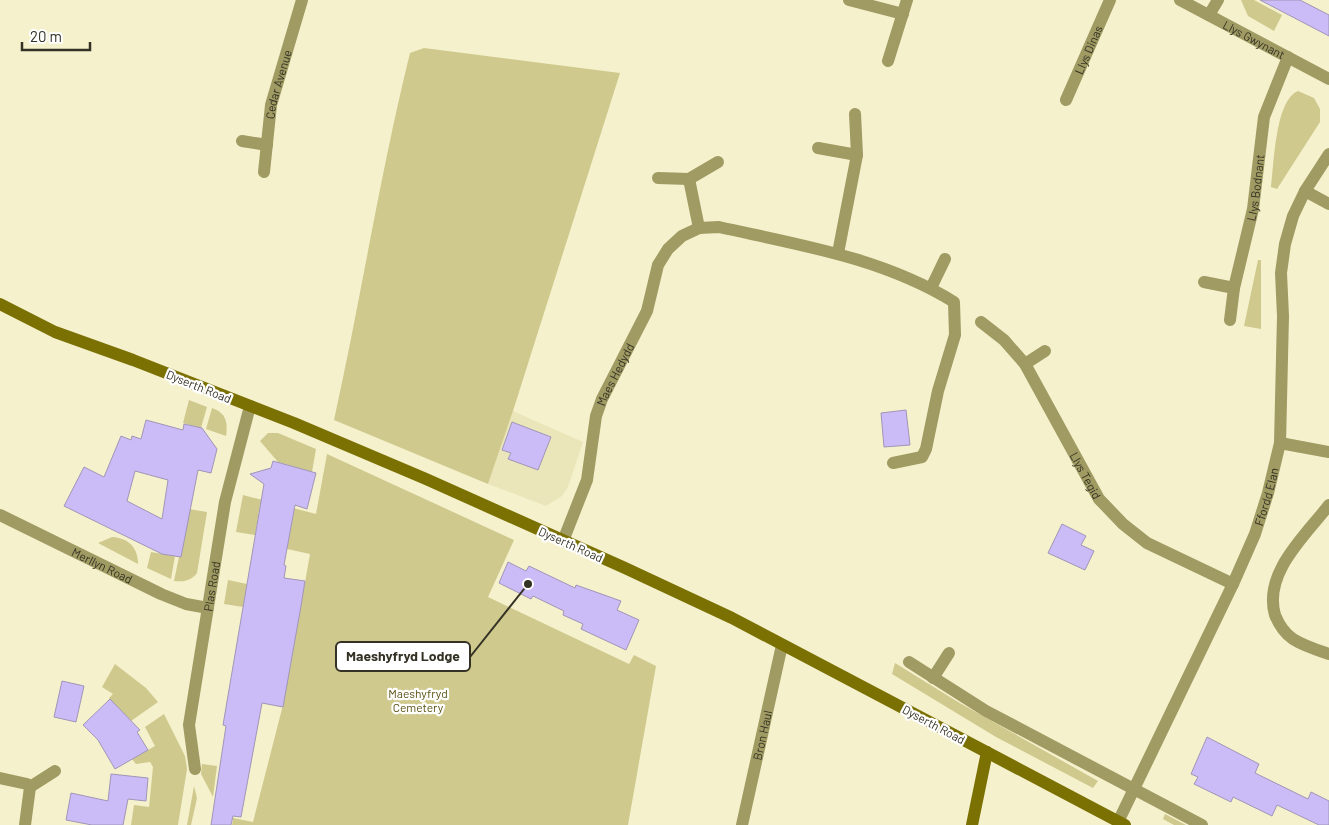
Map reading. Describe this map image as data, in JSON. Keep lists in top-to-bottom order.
{
  "streets": {
    "main road": ["Dyserth Road"],
    "street": [
      "Llys Gwynant",
      "Llys Dinas",
      "Cedar Avenue",
      "Llys Bodnant",
      "Maes Hedydd",
      "Llys Tegid",
      "Ffordd Elan",
      "Merllyn Road",
      "Plas Road",
      "Bron Haul"
    ]
  },
  "crossings": [
    ["Llys Gwynant", "Llys Bodnant"],
    ["Maes Hedydd", "Dyserth Road"],
    ["Dyserth Road", "Ffordd Elan"],
    ["Dyserth Road", "Plas Road"],
    ["Dyserth Road", "Bron Haul"],
    ["Llys Tegid", "Ffordd Elan"],
    ["Merllyn Road", "Plas Road"]
  ],
  "parks": ["Maeshyfryd Cemetery"],
  "places": ["Maeshyfryd Lodge"],
  "scale_bar": "20 m"
}
